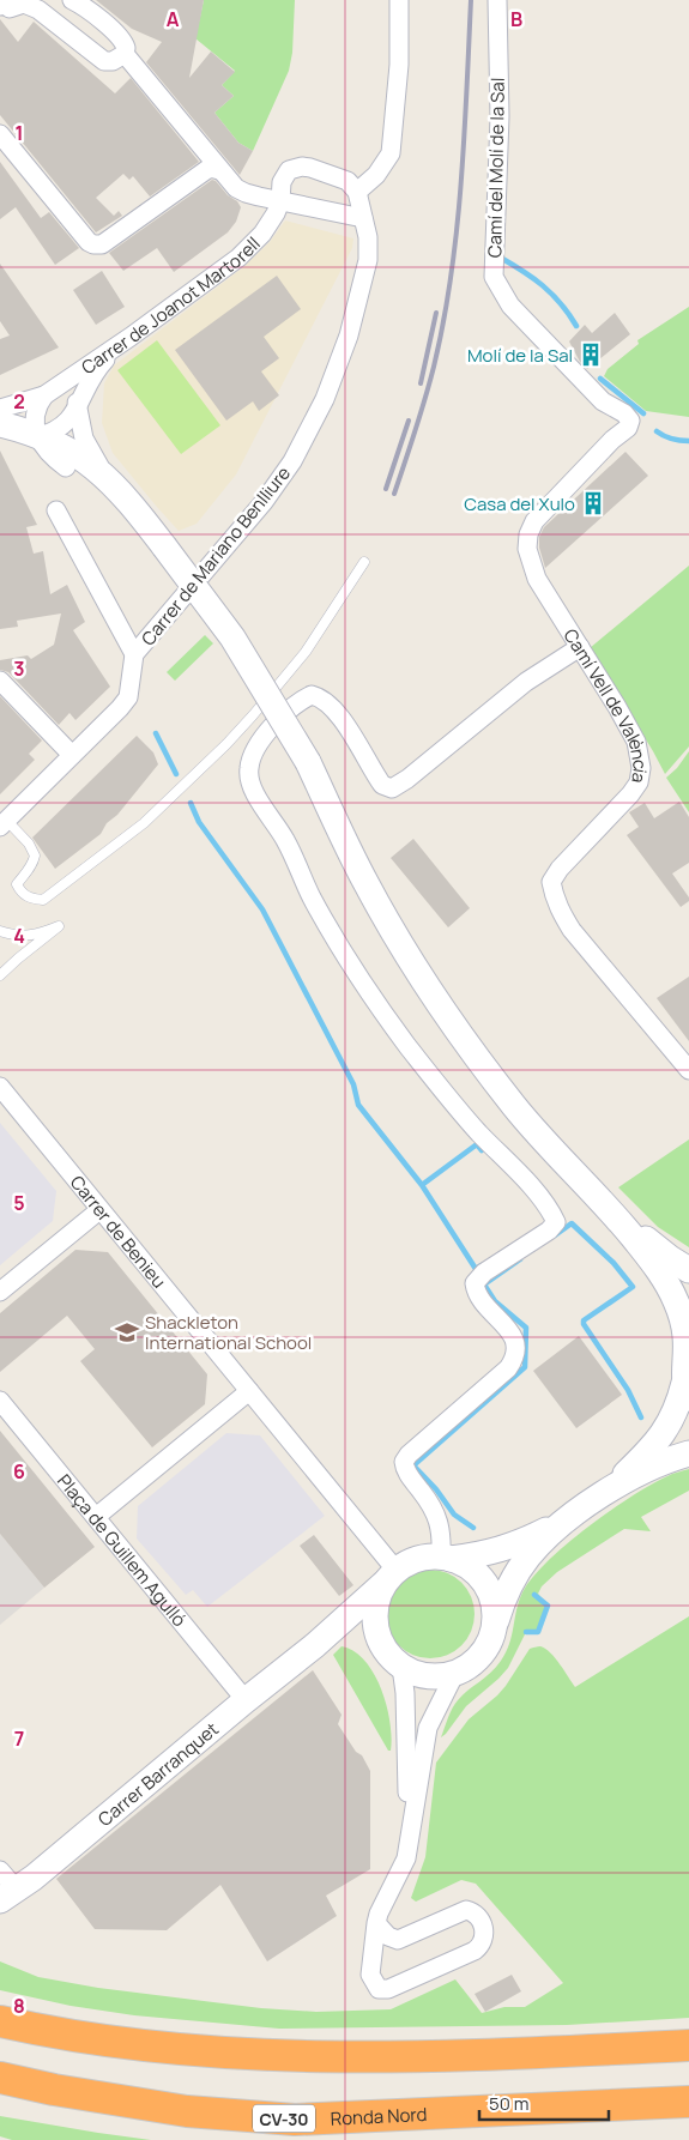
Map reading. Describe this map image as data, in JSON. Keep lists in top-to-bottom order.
{
  "streets": {
    "highway": ["Ronda Nord", "CV-30"],
    "street": [
      "Camí del Molí de la Sal",
      "Carrer de Joanot Martorell",
      "Carrer de Mariano Benlliure",
      "Camí Vell de València",
      "Carrer de Benieu",
      "Plaça de Guillem Agulló",
      "Carrer Barranquet"
    ]
  },
  "crossings": [
    ["Camí del Molí de la Sal", "Camí Vell de València"],
    ["Carrer de Joanot Martorell", "Carrer de Mariano Benlliure"],
    ["Carrer de Benieu", "Carrer Barranquet"],
    ["Plaça de Guillem Agulló", "Carrer Barranquet"]
  ],
  "places": {
    "building": ["Molí de la Sal", "Casa del Xulo"],
    "school or university": ["Shackleton International School"]
  },
  "scale_bar": "50 m",
  "grid": {
    "columns": ["A", "B"],
    "rows": [
      "1",
      "2",
      "3",
      "4",
      "5",
      "6",
      "7",
      "8"
    ]
  }
}
